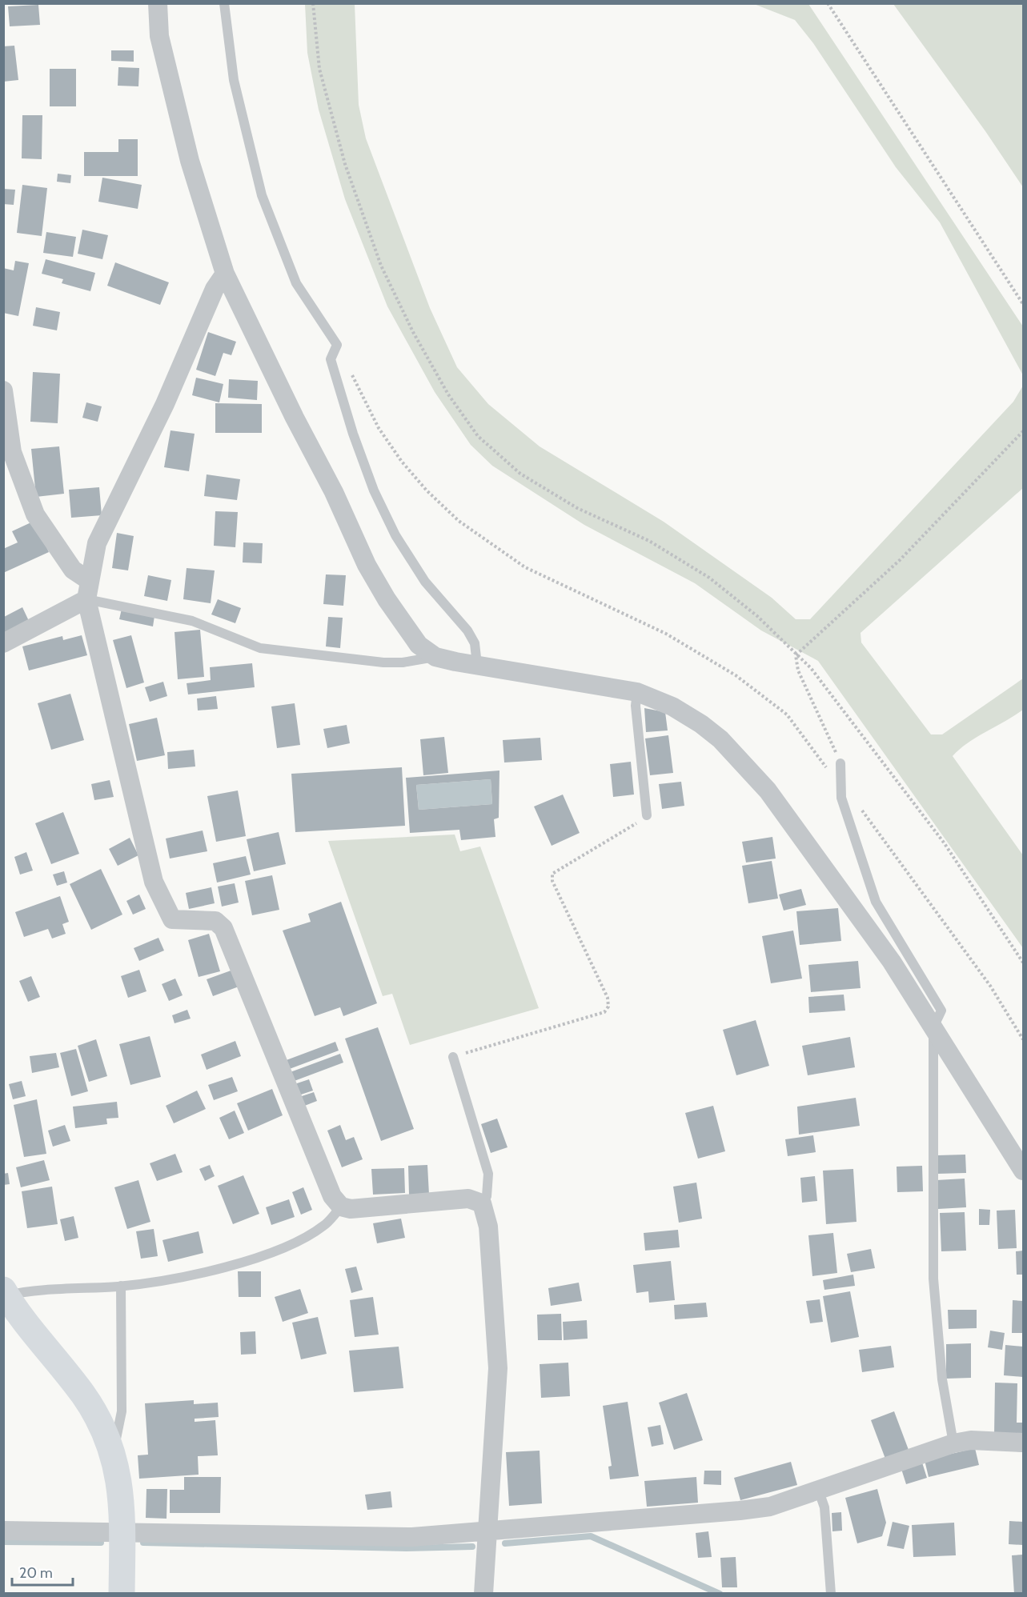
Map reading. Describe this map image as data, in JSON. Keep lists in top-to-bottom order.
{
  "scale_bar": "20 m"
}
